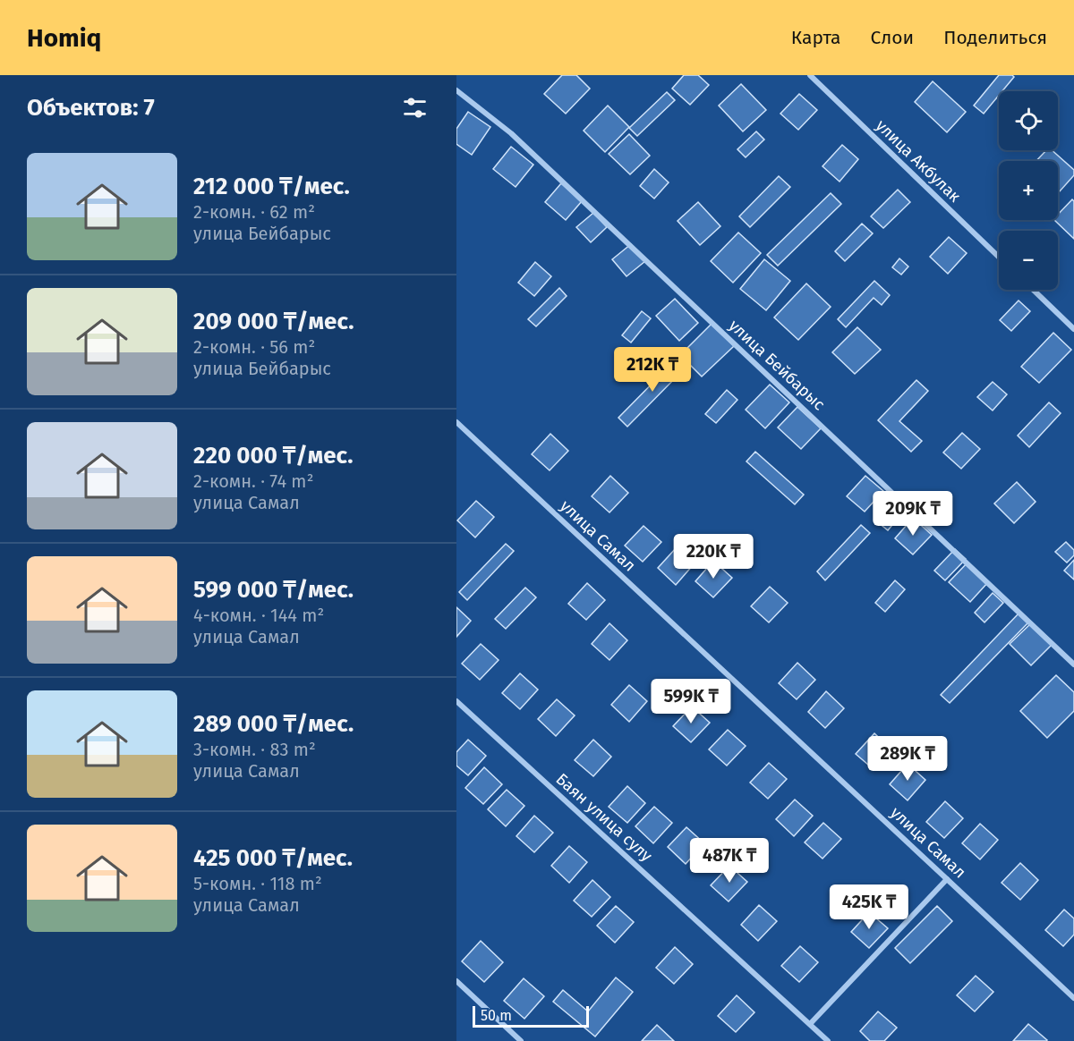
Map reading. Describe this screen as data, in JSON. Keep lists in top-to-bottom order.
{
  "streets": {
    "street": [
      "улица Акбулак",
      "улица Бейбарыс",
      "улица Самал",
      "Баян улица сулу"
    ]
  },
  "scale_bar": "50 m",
  "page": {
    "header": "Homiq",
    "nav": ["Карта", "Слои", "Поделиться"],
    "heading": "Объектов: 7",
    "map_buttons": ["+", "−"],
    "list": [
      {
        "name": "212 000 ₸/мес.",
        "note": "2-комн. · 62 m² · улица Бейбарыс"
      },
      {
        "name": "209 000 ₸/мес.",
        "note": "2-комн. · 56 m² · улица Бейбарыс"
      },
      {
        "name": "220 000 ₸/мес.",
        "note": "2-комн. · 74 m² · улица Самал"
      },
      {
        "name": "599 000 ₸/мес.",
        "note": "4-комн. · 144 m² · улица Самал"
      },
      {
        "name": "289 000 ₸/мес.",
        "note": "3-комн. · 83 m² · улица Самал"
      },
      {
        "name": "425 000 ₸/мес.",
        "note": "5-комн. · 118 m² · улица Самал"
      }
    ],
    "price": [
      "212K ₸",
      "209K ₸",
      "220K ₸",
      "599K ₸",
      "289K ₸",
      "487K ₸",
      "425K ₸"
    ],
    "scale": "50 m"
  }
}
